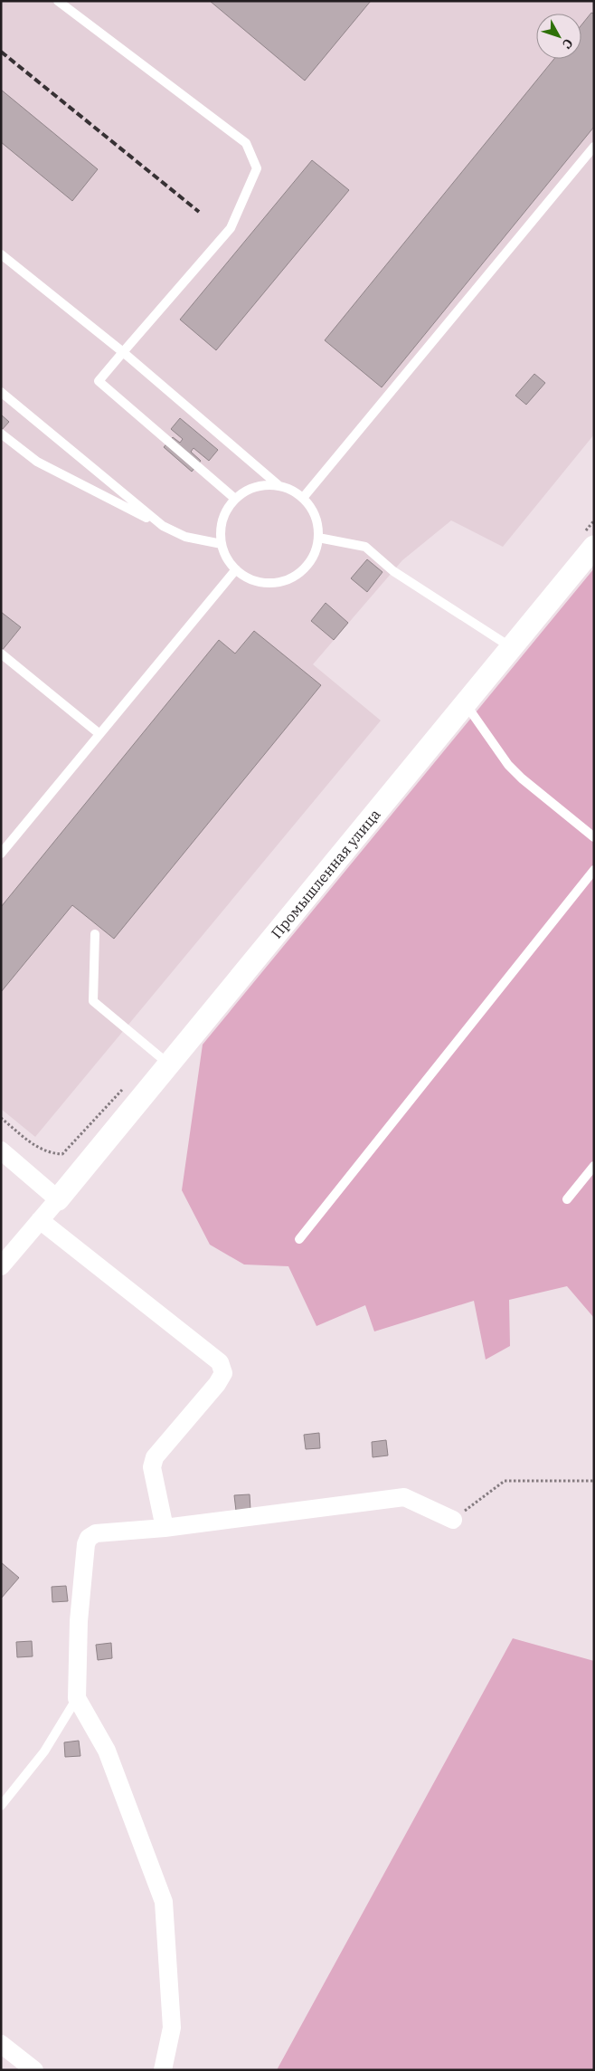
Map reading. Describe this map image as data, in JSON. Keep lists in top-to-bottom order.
{
  "streets": {
    "street": ["Промышленная улица"]
  },
  "north": "bottom right"
}
